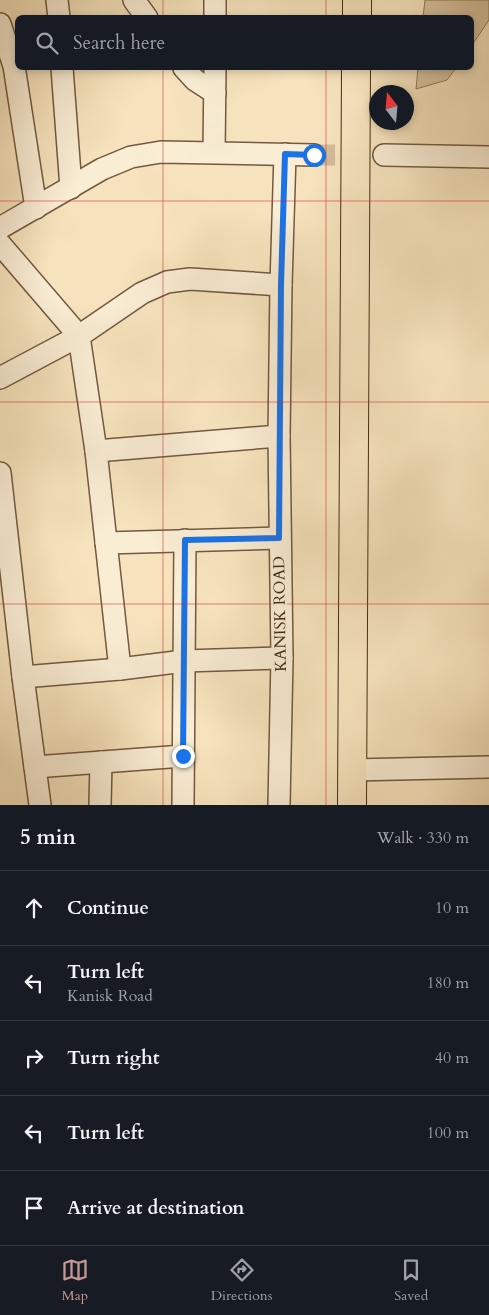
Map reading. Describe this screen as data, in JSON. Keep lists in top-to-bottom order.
{
  "streets": {
    "street": ["KANISK ROAD"]
  },
  "north": "top",
  "page": {
    "search": "Search here",
    "heading": ["5 min", "Walk · 330 m"],
    "list": [
      ["Continue", "10 m"],
      ["Turn left", "Kanisk Road", "180 m"],
      ["Turn right", "40 m"],
      ["Turn left", "100 m"],
      "Arrive at destination"
    ],
    "nav": ["Map", "Directions", "Saved"]
  }
}
